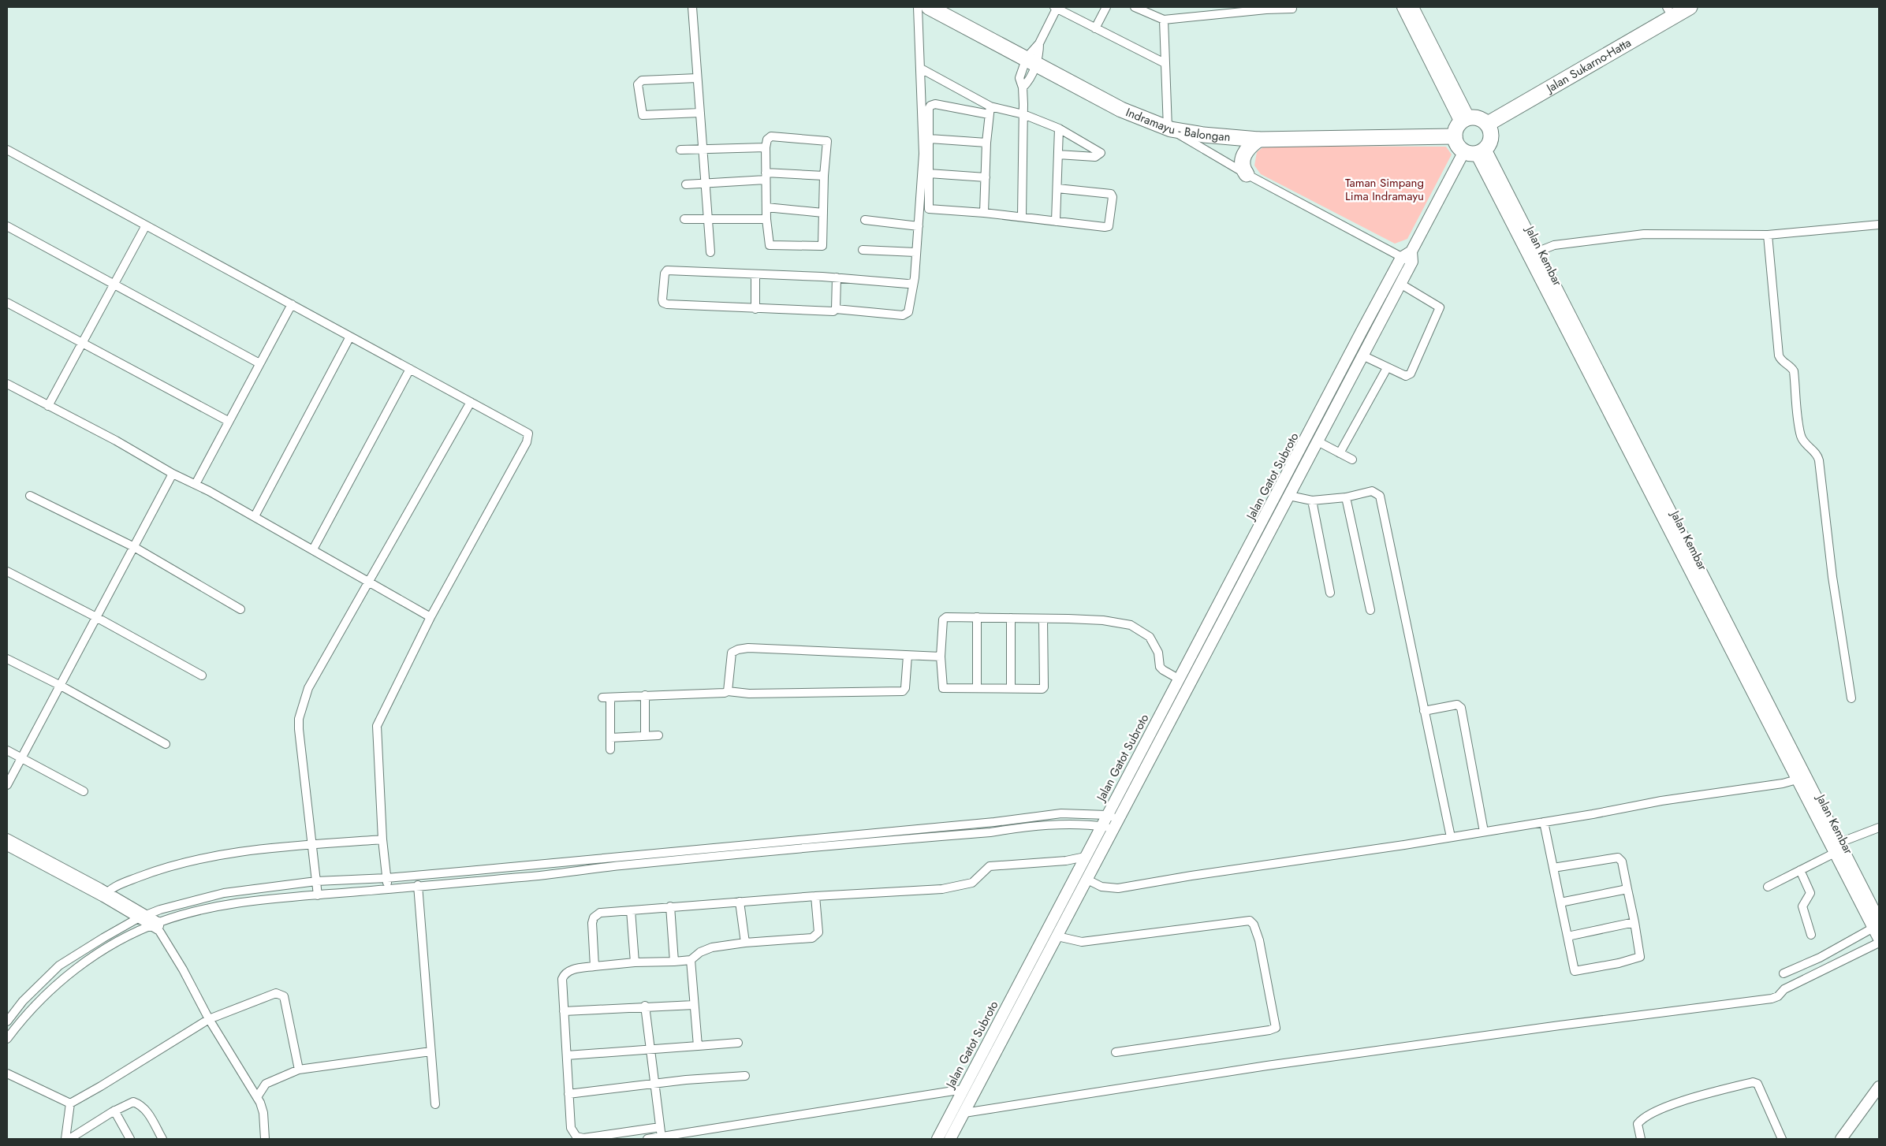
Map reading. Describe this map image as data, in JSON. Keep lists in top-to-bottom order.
{
  "streets": {
    "highway": ["Jalan Sukarno-Hatta", "Indramayu - Balongan"],
    "street": ["Jalan Kembar", "Jalan Gatot Subroto"]
  },
  "crossings": [
    ["Jalan Sukarno-Hatta", "Indramayu - Balongan"],
    ["Jalan Sukarno-Hatta", "Jalan Kembar"],
    ["Jalan Sukarno-Hatta", "Jalan Gatot Subroto"],
    ["Indramayu - Balongan", "Jalan Kembar"],
    ["Indramayu - Balongan", "Jalan Gatot Subroto"],
    ["Jalan Kembar", "Jalan Gatot Subroto"]
  ],
  "parks": ["Taman Simpang Lima Indramayu"]
}
